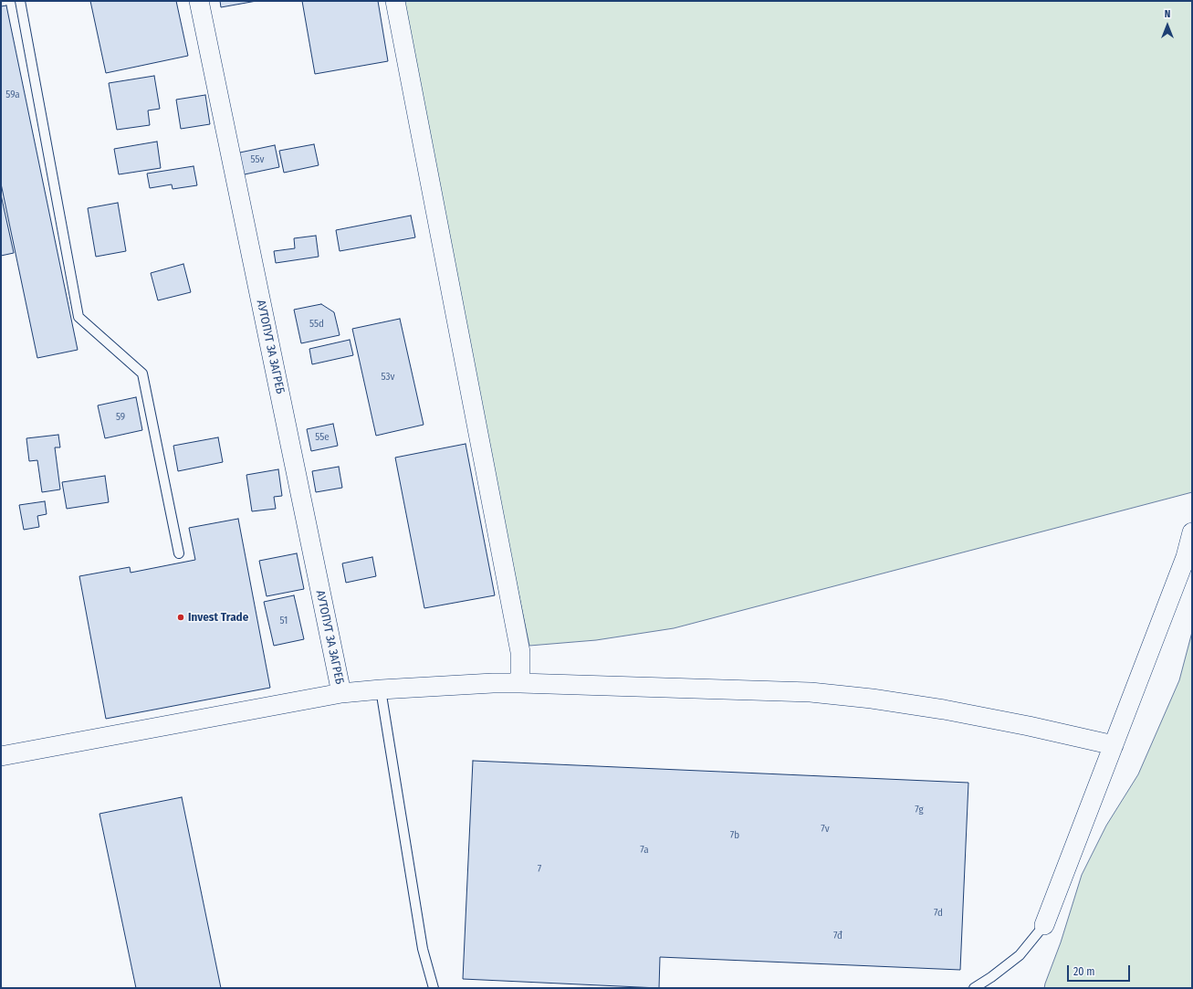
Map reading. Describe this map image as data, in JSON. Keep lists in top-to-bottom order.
{
  "streets": {
    "street": ["АУТОПУТ ЗА ЗАГРЕБ"]
  },
  "places": ["Invest Trade"],
  "house_numbers": [
    "59a",
    "55v",
    "55d",
    "53v",
    "59",
    "55e",
    "51",
    "7g",
    "7v",
    "7b",
    "7a",
    "7",
    "7d",
    "7đ"
  ],
  "scale_bar": "20 m",
  "north": "top"
}
